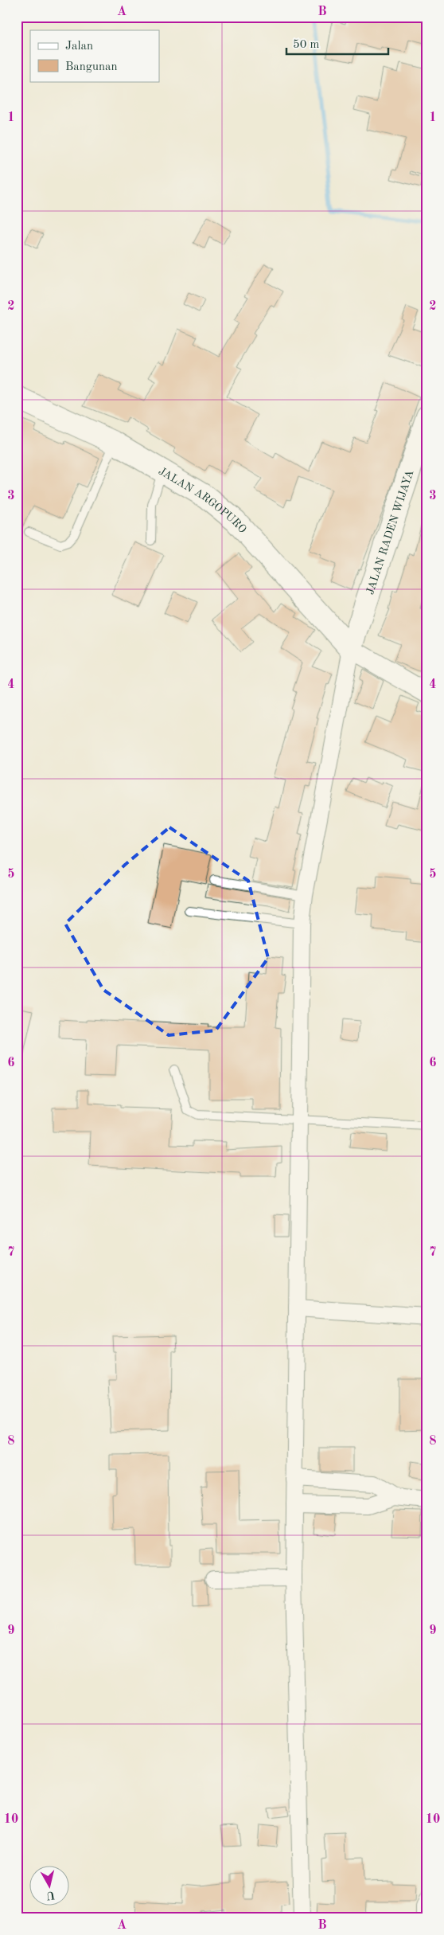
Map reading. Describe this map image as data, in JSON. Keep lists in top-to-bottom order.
{
  "streets": {
    "highway": ["JALAN ARGOPURO", "JALAN RADEN WIJAYA"]
  },
  "crossings": [
    ["JALAN ARGOPURO", "JALAN RADEN WIJAYA"]
  ],
  "legend": ["Jalan", "Bangunan"],
  "scale_bar": "50 m",
  "north": "bottom",
  "grid": {
    "columns": ["A", "B"],
    "rows": [
      "1",
      "2",
      "3",
      "4",
      "5",
      "6",
      "7",
      "8",
      "9",
      "10"
    ]
  }
}
